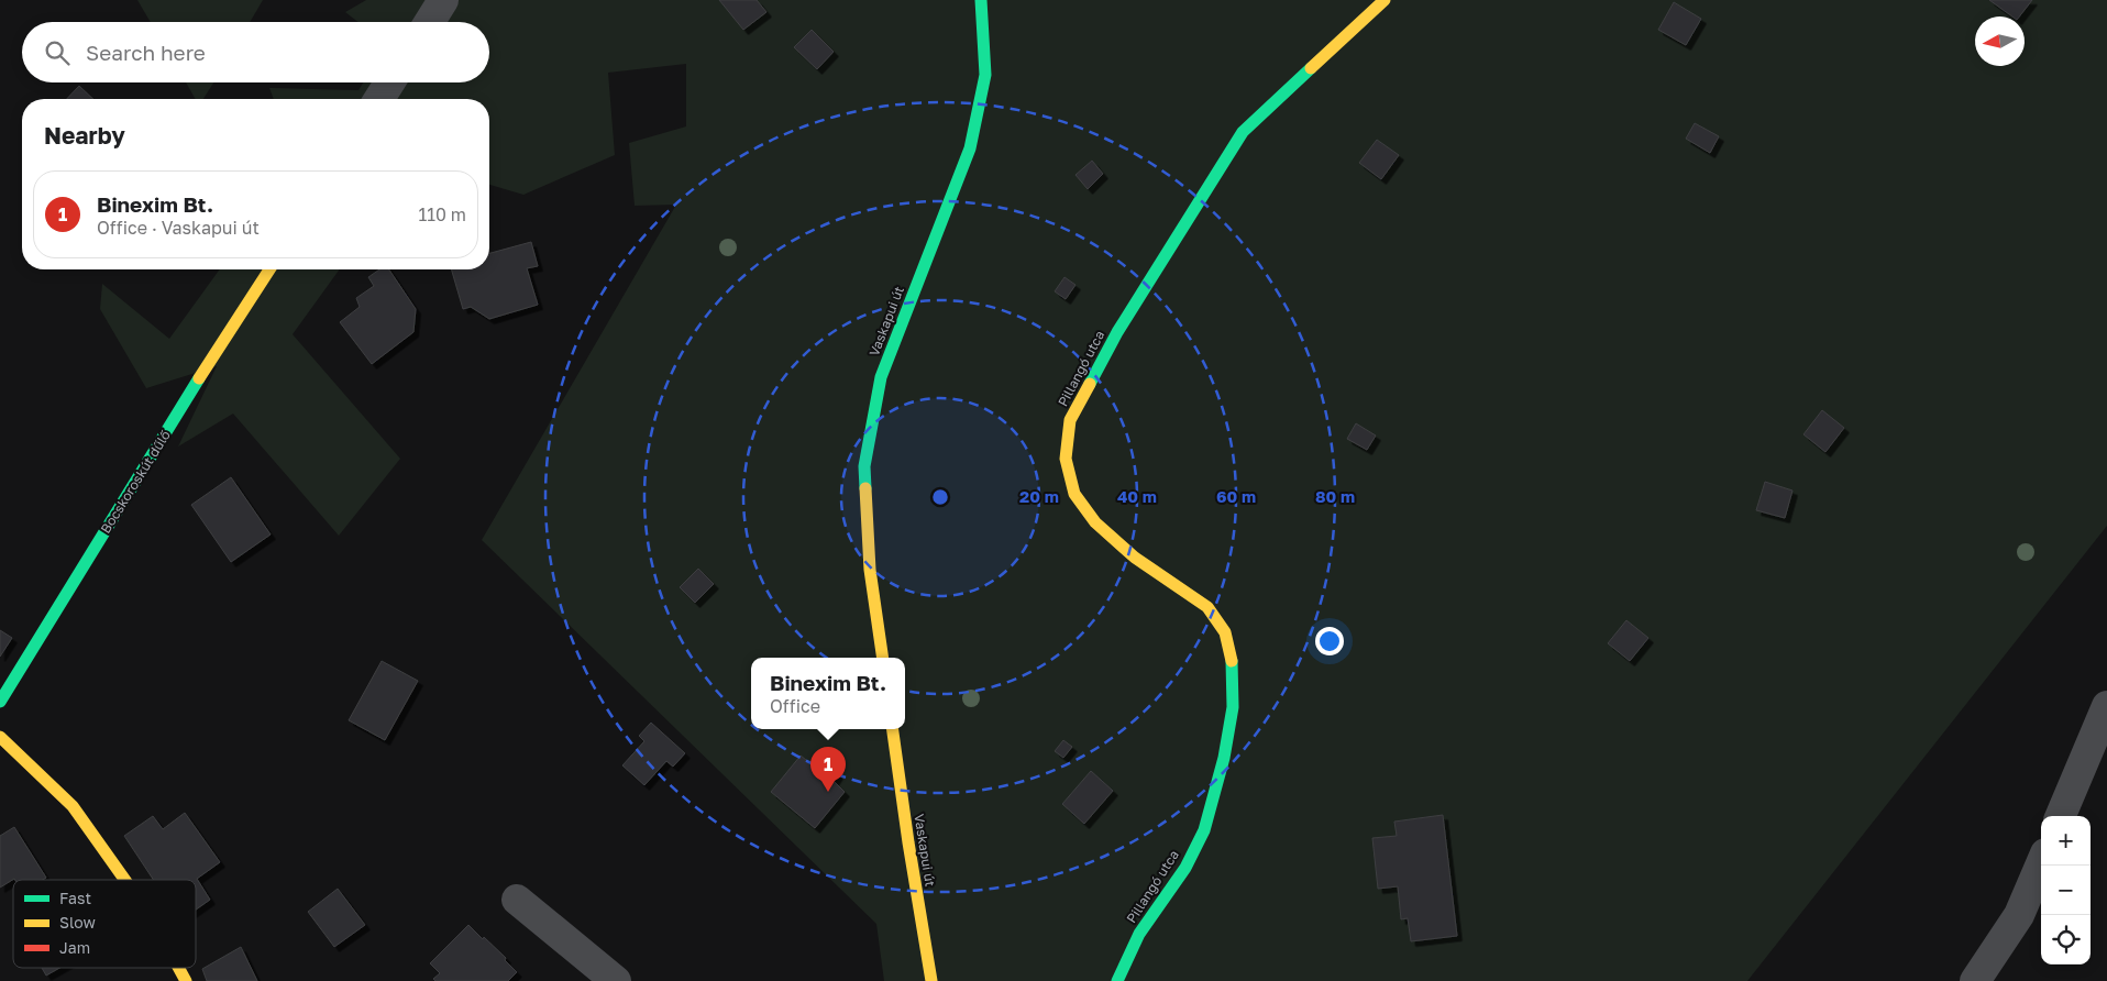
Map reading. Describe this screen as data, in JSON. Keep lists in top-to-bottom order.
{
  "streets": {
    "street": ["Vaskapui út", "Pillangó utca", "Bocskoroskút dűlő"]
  },
  "legend": ["Fast", "Slow", "Jam"],
  "north": "left",
  "page": {
    "search": "Search here",
    "heading": "Nearby",
    "list": [
      {
        "mark": "1",
        "name": "Binexim Bt.",
        "note": "Office · Vaskapui út",
        "value": "110 m"
      }
    ],
    "popup": ["Binexim Bt.", "Office"],
    "pins": "1",
    "map_buttons": ["+", "−"]
  },
  "rings": [
    "20 m",
    "40 m",
    "60 m",
    "80 m"
  ]
}
